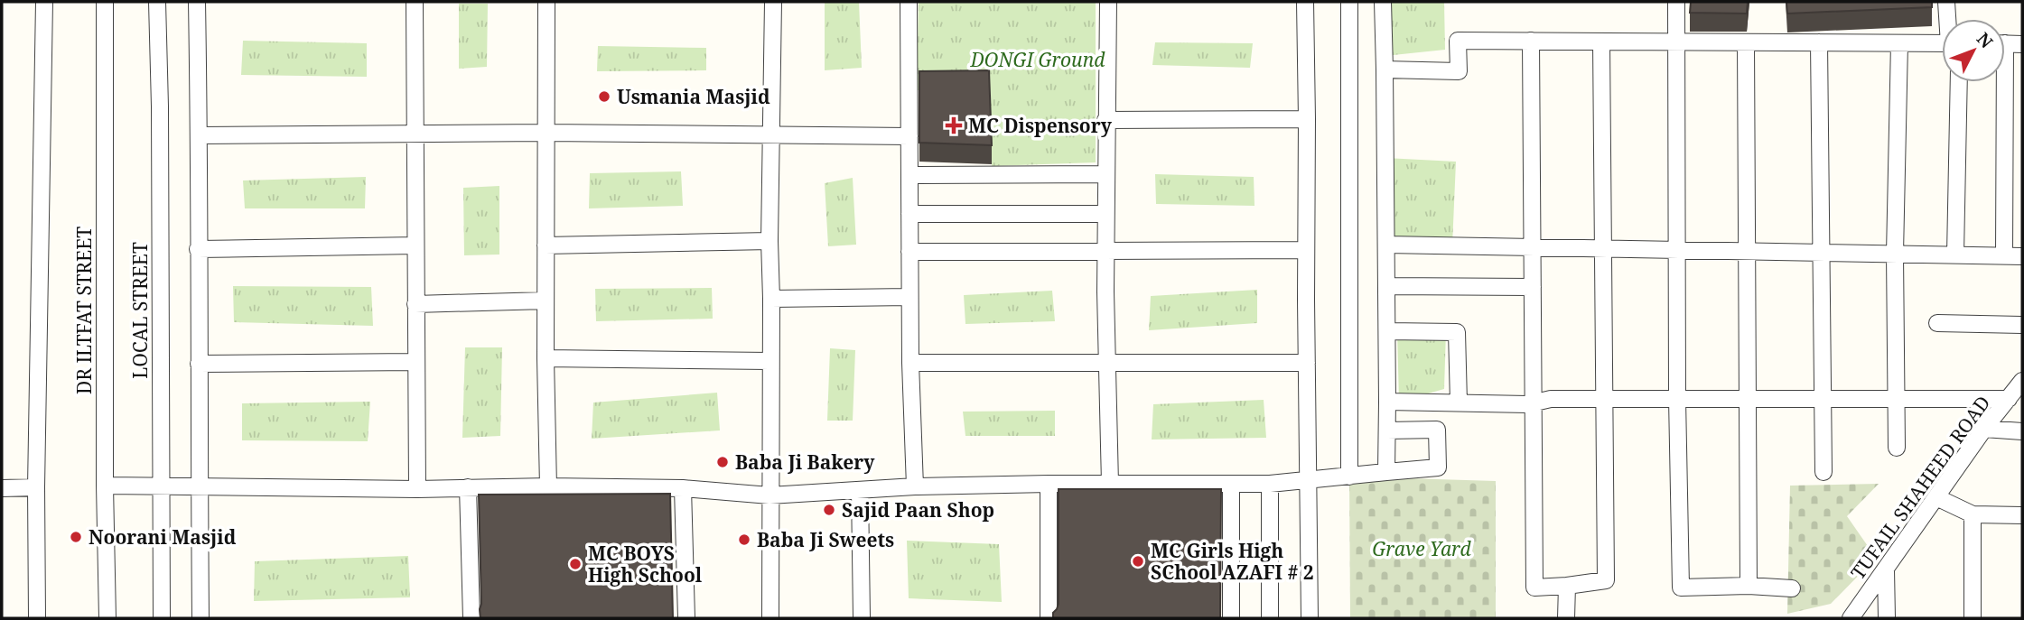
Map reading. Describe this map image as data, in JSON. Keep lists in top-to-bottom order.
{
  "streets": {
    "street": ["DR ILTFAT STREET", "LOCAL STREET", "TUFAIL SHAHEED ROAD"]
  },
  "parks": ["DONGI Ground", "Grave Yard"],
  "places": {
    "other": [
      "Usmania Masjid",
      "Baba Ji Bakery",
      "Sajid Paan Shop",
      "Noorani Masjid",
      "Baba Ji Sweets",
      "MC Girls High SChool AZAFI # 2",
      "MC BOYS High School"
    ],
    "health": ["MC Dispensory"]
  },
  "north": "top right"
}
